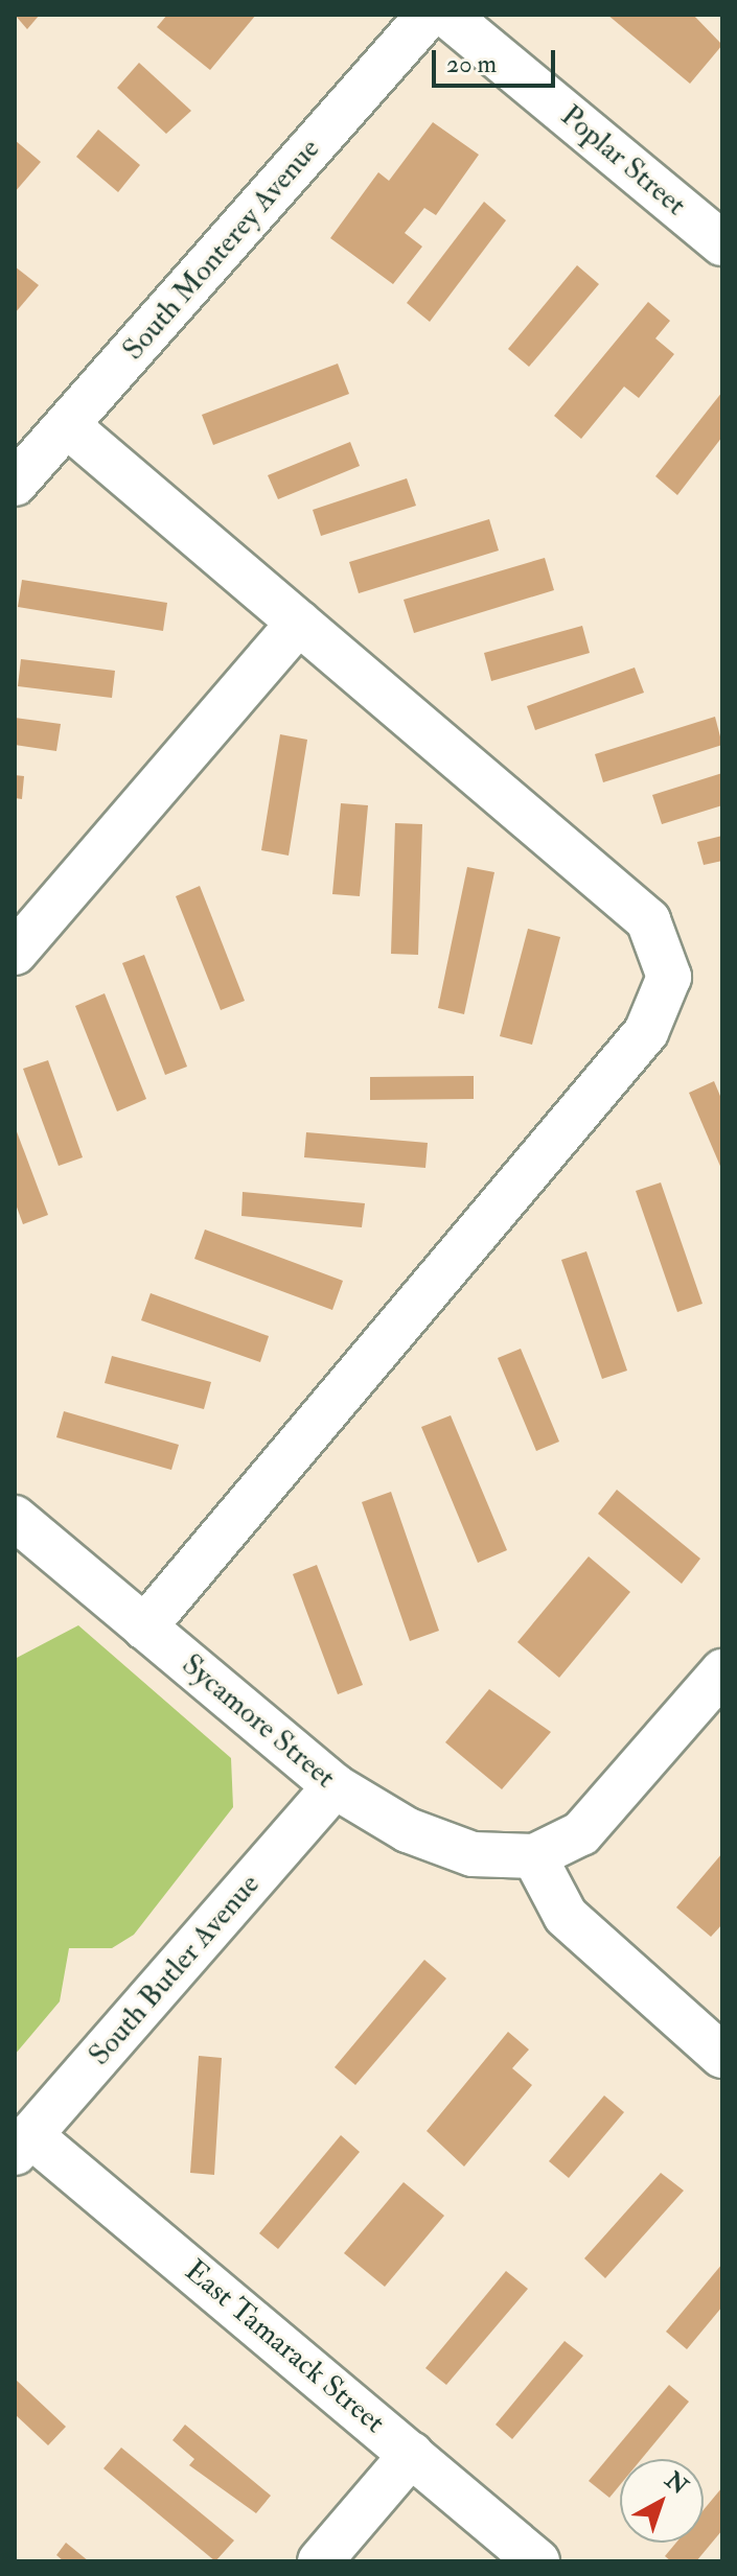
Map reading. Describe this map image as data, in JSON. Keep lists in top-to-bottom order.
{
  "streets": {
    "street": [
      "Poplar Street",
      "South Monterey Avenue",
      "Sycamore Street",
      "South Butler Avenue",
      "East Tamarack Street"
    ]
  },
  "crossings": [
    ["Sycamore Street", "South Butler Avenue"],
    ["South Butler Avenue", "East Tamarack Street"]
  ],
  "scale_bar": "20 m",
  "north": "top right"
}
